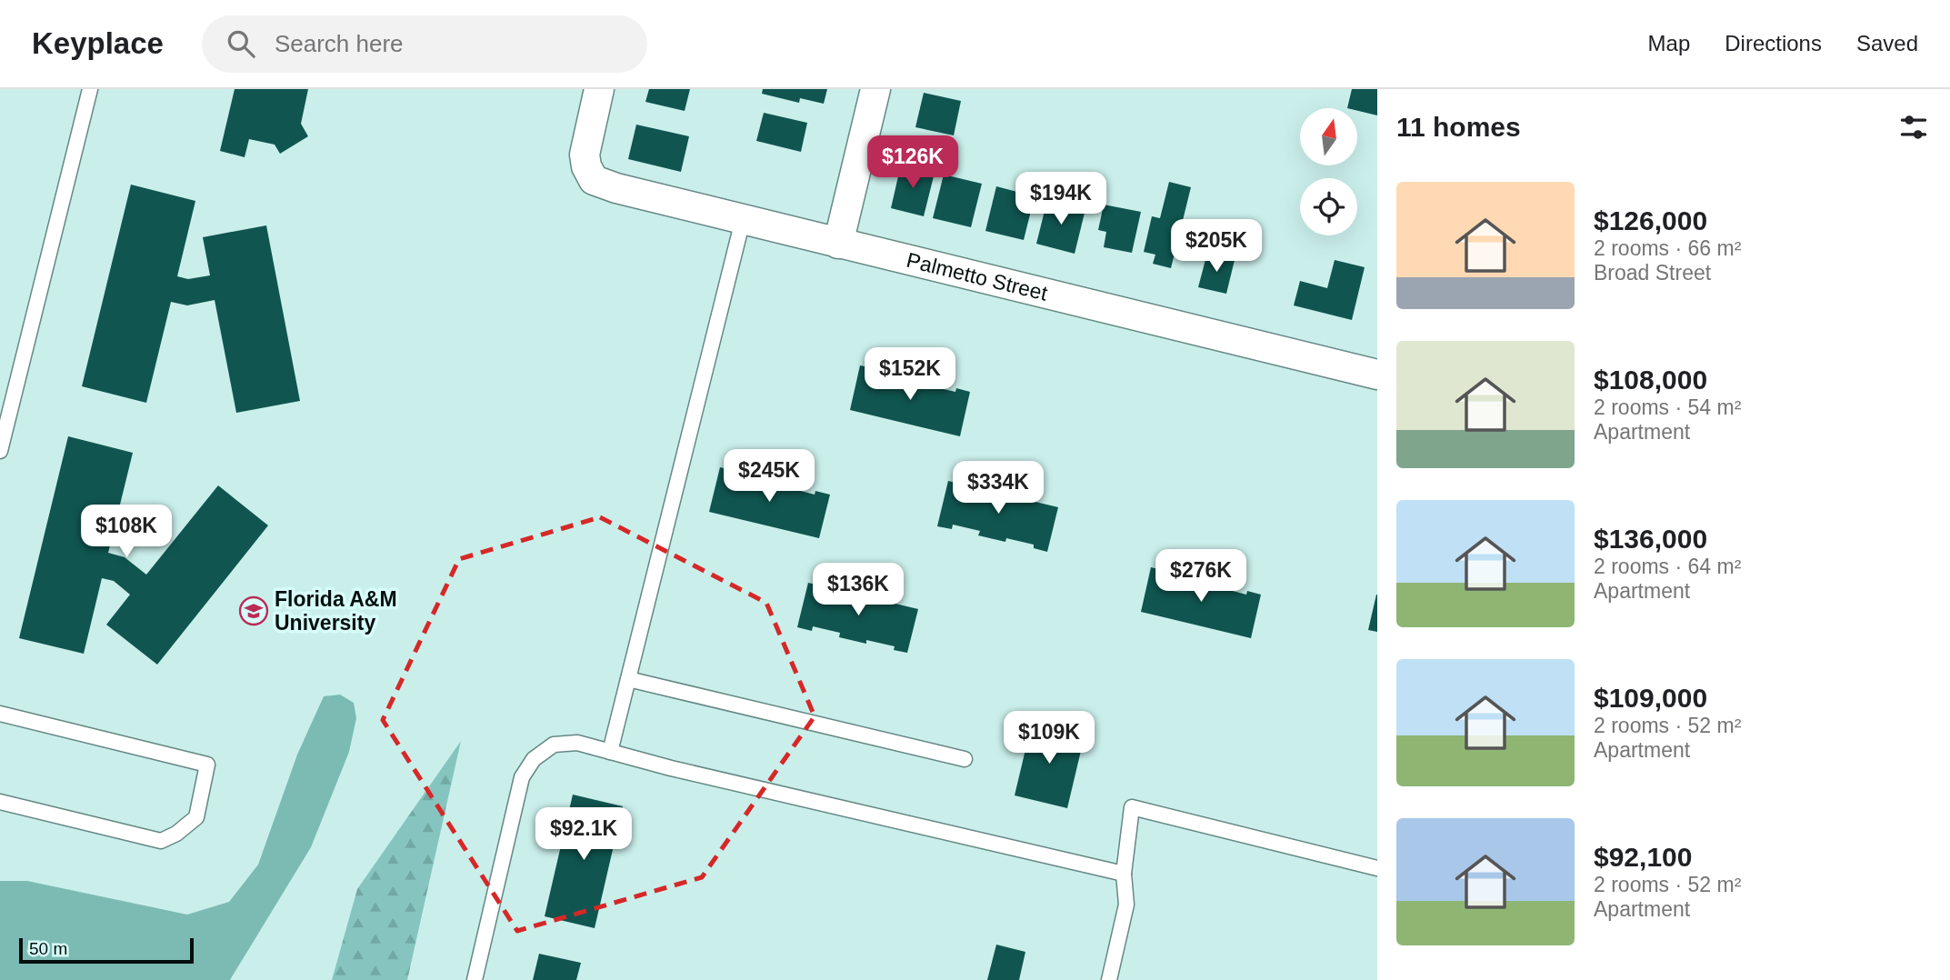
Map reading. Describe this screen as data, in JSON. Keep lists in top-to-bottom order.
{
  "streets": {
    "street": ["Palmetto Street"]
  },
  "places": {
    "school or university": ["Florida A&M University"]
  },
  "scale_bar": "50 m",
  "north": "top",
  "page": {
    "header": "Keyplace",
    "search": "Search here",
    "nav": ["Map", "Directions", "Saved"],
    "heading": "11 homes",
    "price": [
      "$126K",
      "$194K",
      "$205K",
      "$152K",
      "$245K",
      "$334K",
      "$108K",
      "$276K",
      "$136K",
      "$109K",
      "$92.1K"
    ],
    "list": [
      {
        "name": "$126,000",
        "note": "2 rooms · 66 m² · Broad Street"
      },
      {
        "name": "$108,000",
        "note": "2 rooms · 54 m² · Apartment"
      },
      {
        "name": "$136,000",
        "note": "2 rooms · 64 m² · Apartment"
      },
      {
        "name": "$109,000",
        "note": "2 rooms · 52 m² · Apartment"
      },
      {
        "name": "$92,100",
        "note": "2 rooms · 52 m² · Apartment"
      }
    ],
    "scale": "50 m"
  }
}
